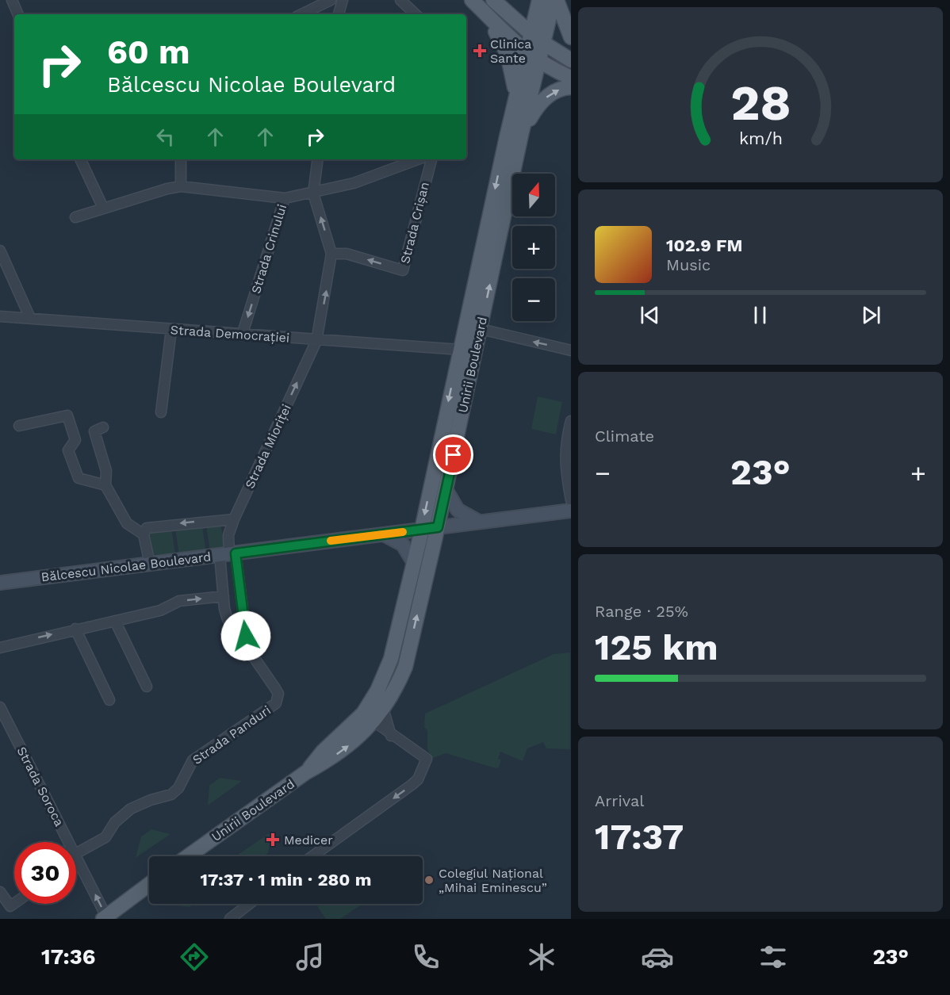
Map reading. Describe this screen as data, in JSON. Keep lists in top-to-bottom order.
{
  "streets": {
    "main road": ["Unirii Boulevard"],
    "street": [
      "Strada Crișan",
      "Strada Crinului",
      "Strada Democrației",
      "Strada Mioriței",
      "Bălcescu Nicolae Boulevard",
      "Strada Panduri",
      "Strada Soroca"
    ]
  },
  "crossings": [
    ["Strada Crișan", "Strada Crinului"],
    ["Strada Crinului", "Strada Democrației"],
    ["Strada Democrației", "Unirii Boulevard"],
    ["Strada Democrației", "Strada Mioriței"],
    ["Unirii Boulevard", "Bălcescu Nicolae Boulevard"],
    ["Strada Mioriței", "Bălcescu Nicolae Boulevard"],
    ["Strada Mioriței", "Strada Panduri"],
    ["Bălcescu Nicolae Boulevard", "Strada Panduri"]
  ],
  "one_way": ["Strada Mioriței"],
  "places": {
    "health": ["Clinica Sante", "Medicer"],
    "other": ["Colegiul Național „Mihai Eminescu”"]
  },
  "north": "top",
  "page": {
    "turn": ["60 m", "Bălcescu Nicolae Boulevard"],
    "map_buttons": ["+", "−"],
    "song": ["102.9 FM", "Music"],
    "tile": [
      "Climate",
      ["Range · 25%", "125 km"],
      ["Arrival", "17:37"]
    ],
    "heat": ["−", "23°", "+"],
    "limit": "30",
    "trip": "17:37 · 1 min · 280 m",
    "tabs": ["17:36", "23°"],
    "gauge": ["28", "km/h"]
  }
}
